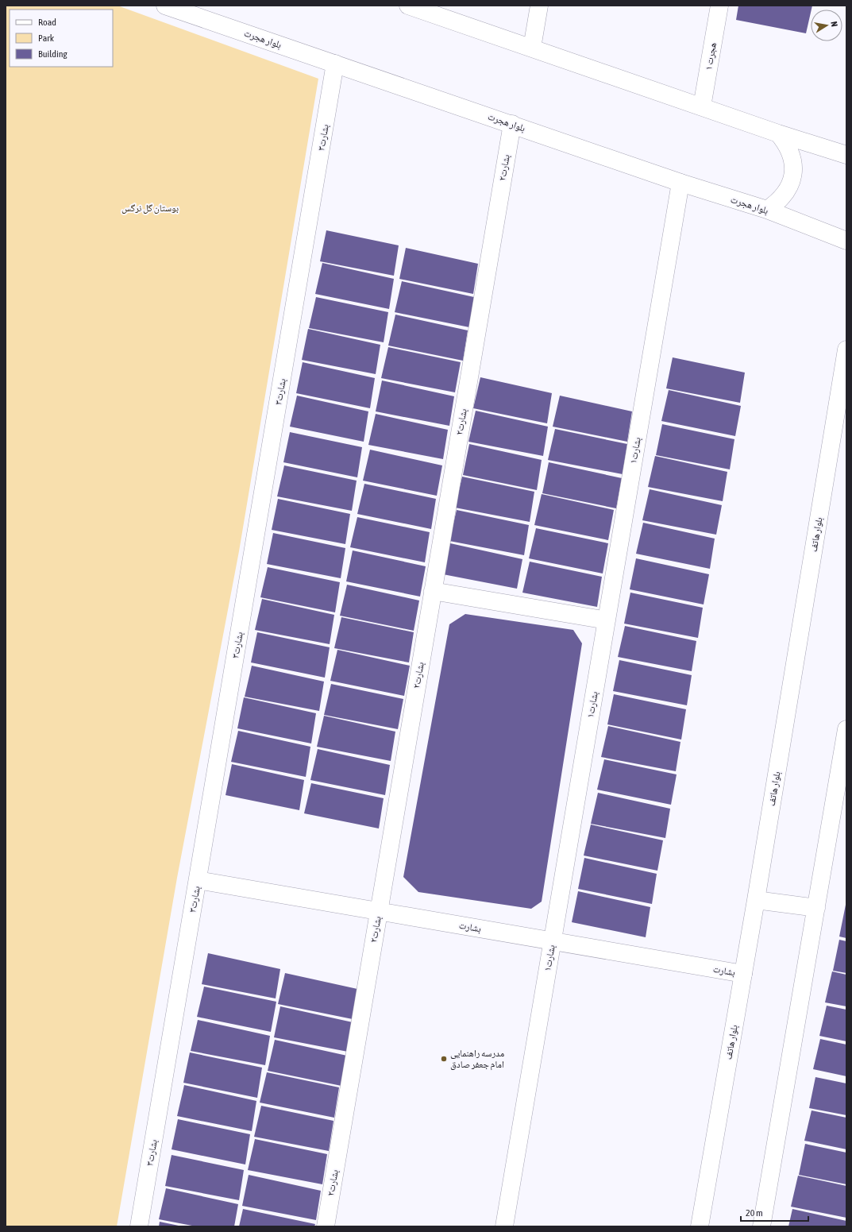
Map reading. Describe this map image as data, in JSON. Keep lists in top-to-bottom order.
{
  "streets": {
    "street": [
      "بلوار هجرت",
      "هجرت ۱",
      "بشارت۳",
      "بشارت۲",
      "بشارت۱",
      "بلوار هاتف",
      "بشارت"
    ]
  },
  "crossings": [
    ["بلوار هجرت", "بشارت۳"],
    ["بلوار هجرت", "بشارت۲"],
    ["بلوار هجرت", "بشارت۱"],
    ["بشارت۳", "بشارت"],
    ["بشارت۲", "بشارت"],
    ["بشارت۱", "بشارت"],
    ["بلوار هاتف", "بشارت"]
  ],
  "parks": ["بوستان گل نرگس"],
  "places": ["مدرسه راهنمایی امام جعفر صادق"],
  "legend": ["Road", "Park", "Building"],
  "scale_bar": "20 m",
  "north": "right"
}
